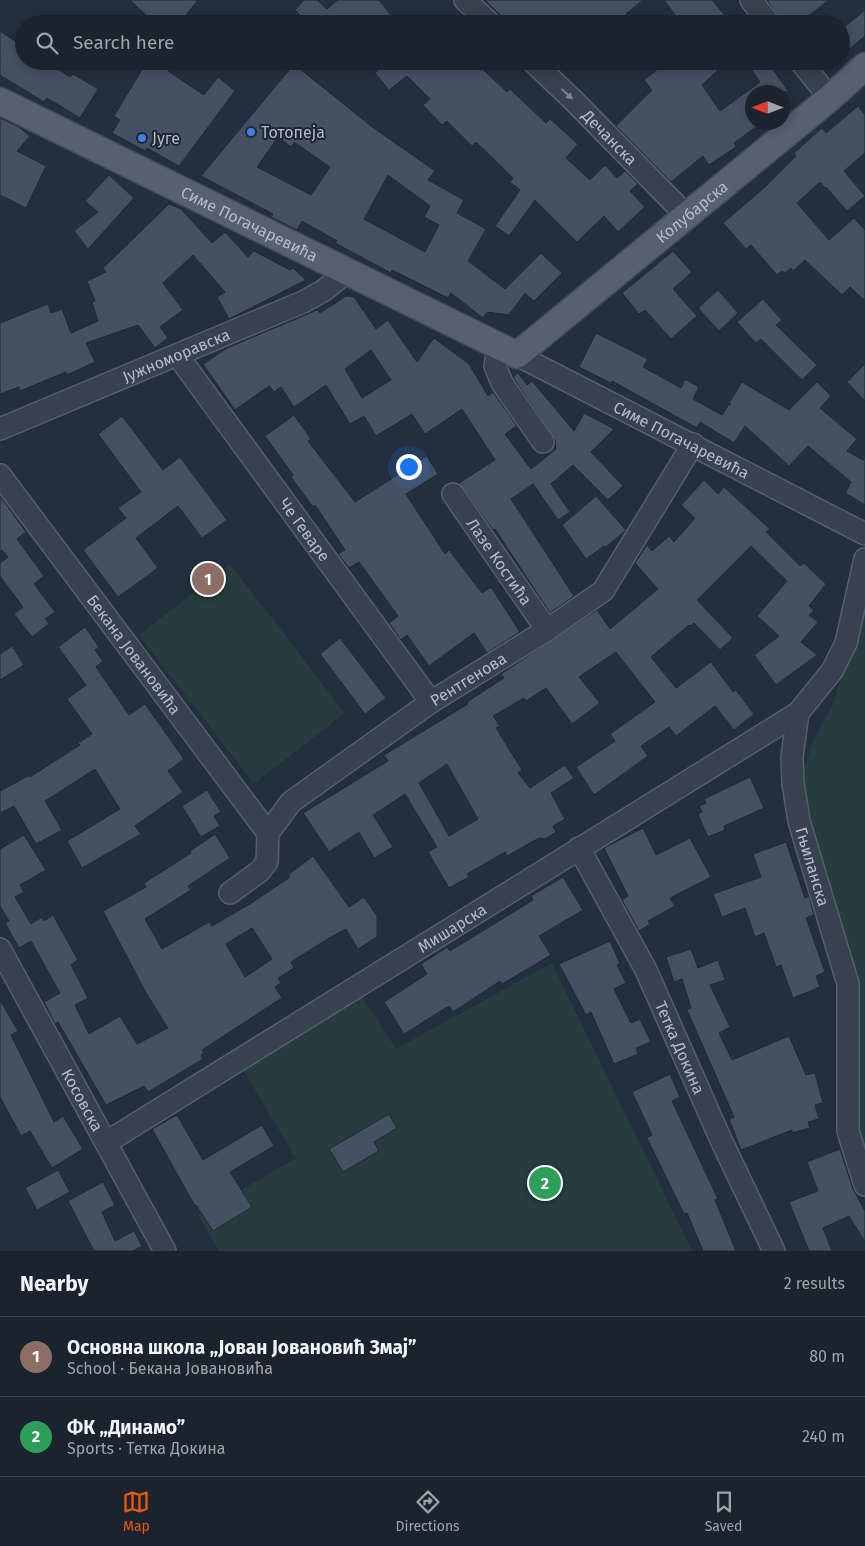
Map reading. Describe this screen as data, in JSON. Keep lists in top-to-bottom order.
{
  "streets": {
    "main road": ["Колубарска", "Симе Погачаревића"],
    "street": [
      "Дечанска",
      "Јужноморавска",
      "Че Геваре",
      "Лазе Костића",
      "Бекана Јовановића",
      "Рентгенова",
      "Гњиланска",
      "Мишарска",
      "Тетка Докина",
      "Косовска"
    ]
  },
  "crossings": [
    ["Дечанска", "Колубарска"],
    ["Колубарска", "Симе Погачаревића"],
    ["Симе Погачаревића", "Јужноморавска"],
    ["Симе Погачаревића", "Рентгенова"],
    ["Јужноморавска", "Че Геваре"],
    ["Че Геваре", "Рентгенова"],
    ["Лазе Костића", "Рентгенова"],
    ["Бекана Јовановића", "Рентгенова"],
    ["Гњиланска", "Мишарска"],
    ["Мишарска", "Тетка Докина"],
    ["Мишарска", "Косовска"]
  ],
  "one_way": ["Дечанска"],
  "places": ["Тотопеја", "Југе"],
  "north": "left",
  "page": {
    "search": "Search here",
    "pins": ["1", "2"],
    "heading": ["Nearby", "2 results"],
    "list": [
      {
        "mark": "1",
        "name": "Основна школа „Јован Јовановић Змај”",
        "note": "School · Бекана Јовановића",
        "value": "80 m"
      },
      {
        "mark": "2",
        "name": "ФК „Динамо”",
        "note": "Sports · Тетка Докина",
        "value": "240 m"
      }
    ],
    "nav": ["Map", "Directions", "Saved"]
  }
}
